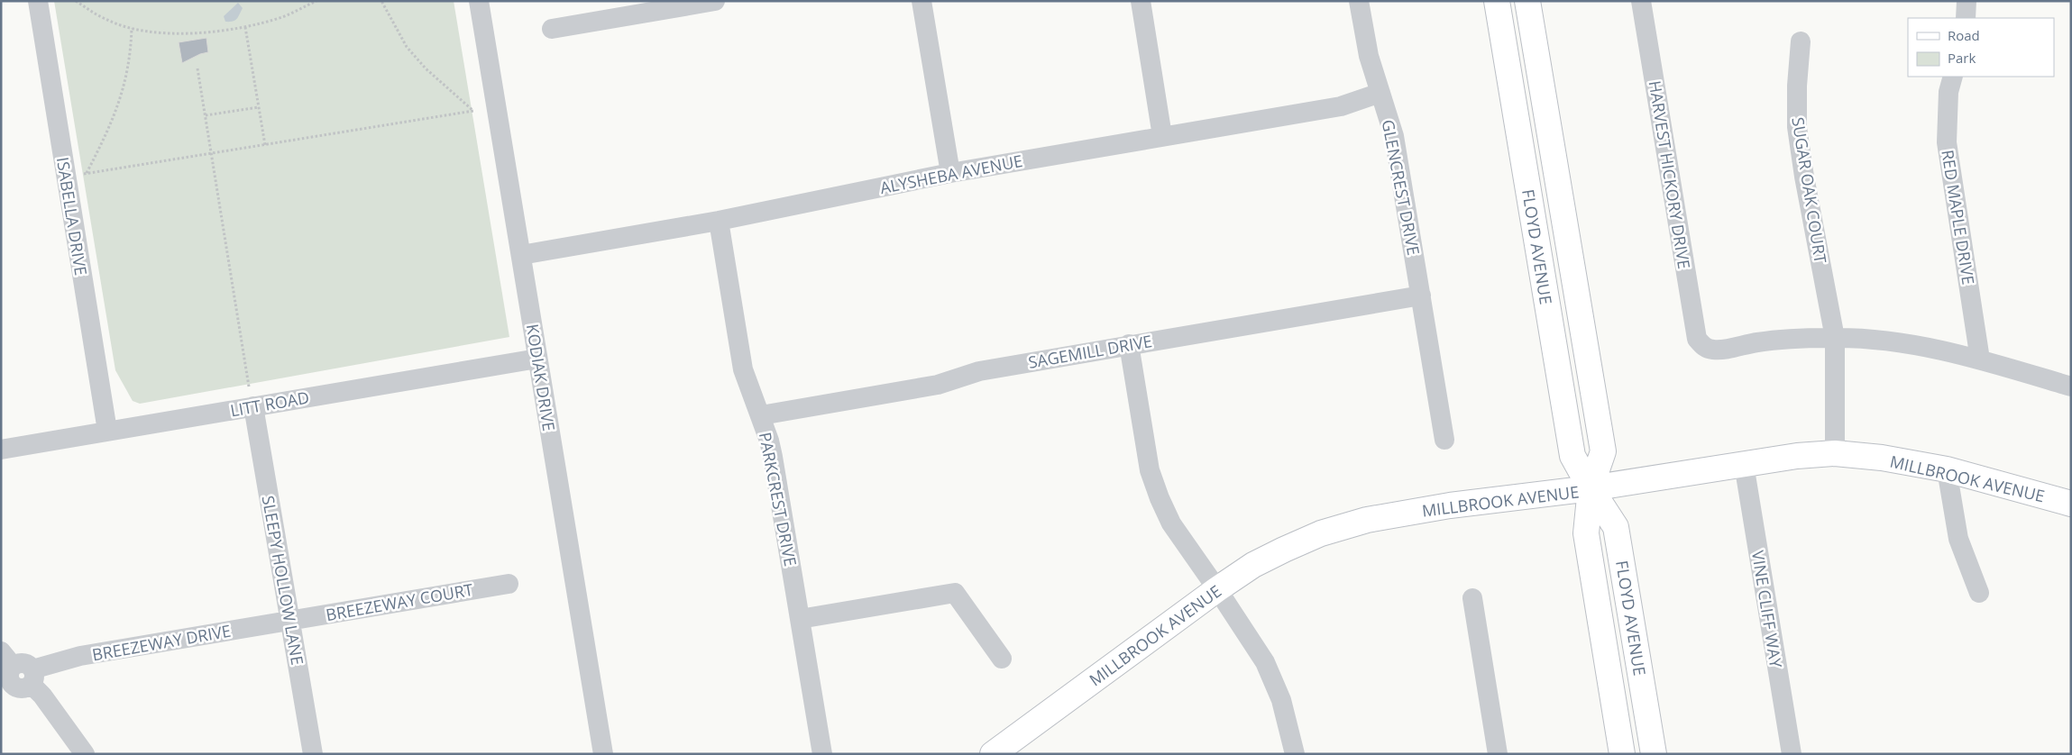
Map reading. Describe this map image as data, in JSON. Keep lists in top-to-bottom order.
{
  "streets": {
    "street": [
      "ALYSHEBA AVENUE",
      "HARVEST HICKORY DRIVE",
      "GLENCREST DRIVE",
      "SUGAR OAK COURT",
      "ISABELLA DRIVE",
      "RED MAPLE DRIVE",
      "FLOYD AVENUE",
      "SAGEMILL DRIVE",
      "KODIAK DRIVE",
      "LITT ROAD",
      "MILLBROOK AVENUE",
      "PARKCREST DRIVE",
      "SLEEPY HOLLOW LANE",
      "BREEZEWAY COURT",
      "VINE CLIFF WAY",
      "BREEZEWAY DRIVE"
    ]
  },
  "crossings": [
    ["ALYSHEBA AVENUE", "GLENCREST DRIVE"],
    ["ALYSHEBA AVENUE", "KODIAK DRIVE"],
    ["ALYSHEBA AVENUE", "PARKCREST DRIVE"],
    ["HARVEST HICKORY DRIVE", "SUGAR OAK COURT"],
    ["GLENCREST DRIVE", "SAGEMILL DRIVE"],
    ["SUGAR OAK COURT", "MILLBROOK AVENUE"],
    ["ISABELLA DRIVE", "LITT ROAD"],
    ["FLOYD AVENUE", "MILLBROOK AVENUE"],
    ["SAGEMILL DRIVE", "PARKCREST DRIVE"],
    ["KODIAK DRIVE", "LITT ROAD"],
    ["LITT ROAD", "SLEEPY HOLLOW LANE"],
    ["MILLBROOK AVENUE", "VINE CLIFF WAY"],
    ["SLEEPY HOLLOW LANE", "BREEZEWAY COURT"],
    ["SLEEPY HOLLOW LANE", "BREEZEWAY DRIVE"],
    ["BREEZEWAY COURT", "BREEZEWAY DRIVE"]
  ],
  "legend": ["Road", "Park"]
}
